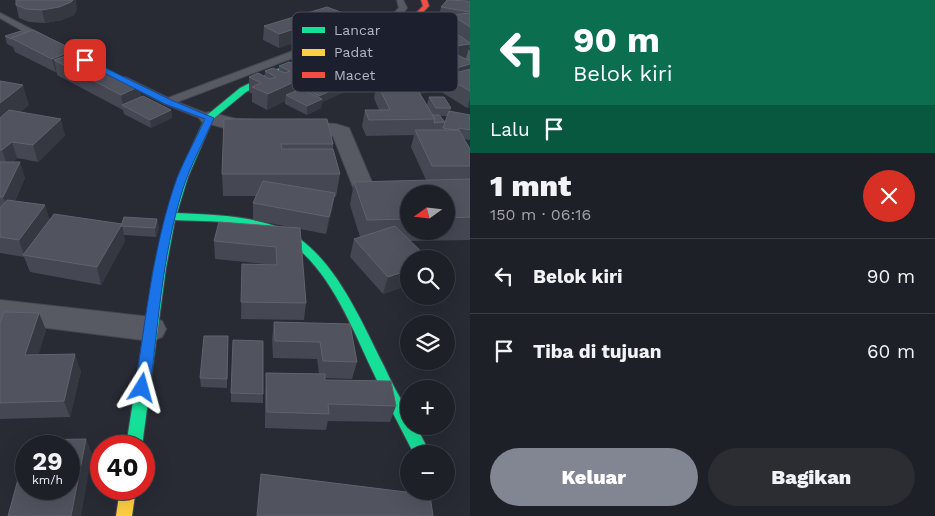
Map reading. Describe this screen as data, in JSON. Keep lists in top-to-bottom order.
{
  "legend": ["Lancar", "Padat", "Macet"],
  "north": "left",
  "page": {
    "turn": ["90 m", "Belok kiri"],
    "then": "Lalu",
    "heading": ["1 mnt", "150 m · 06:16"],
    "map_buttons": ["+", "−"],
    "list": [
      {
        "name": "Belok kiri",
        "value": "90 m"
      },
      {
        "name": "Tiba di tujuan",
        "value": "60 m"
      }
    ],
    "speed": "29 km/h",
    "limit": "40",
    "buttons": ["Keluar", "Bagikan"]
  }
}
